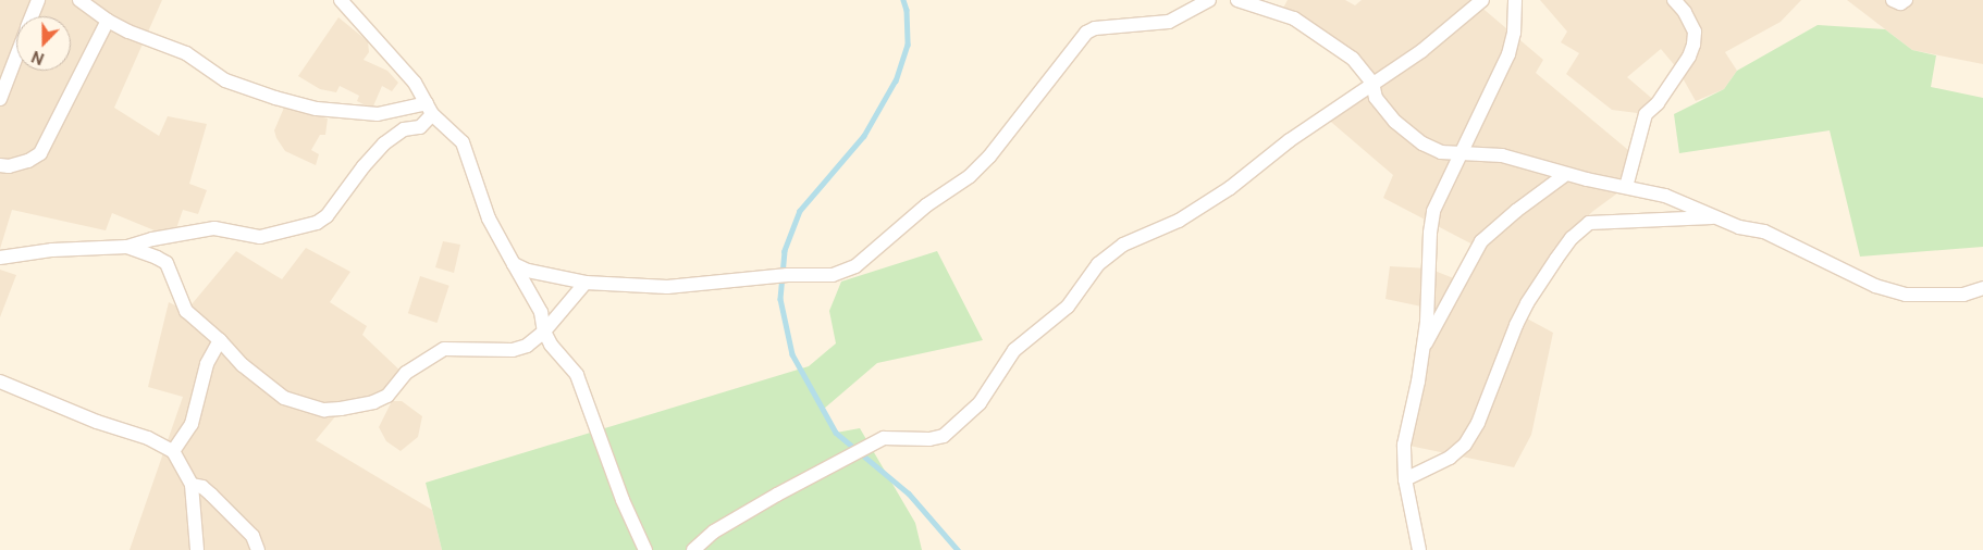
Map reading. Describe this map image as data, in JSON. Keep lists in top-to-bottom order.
{
  "north": "bottom"
}
